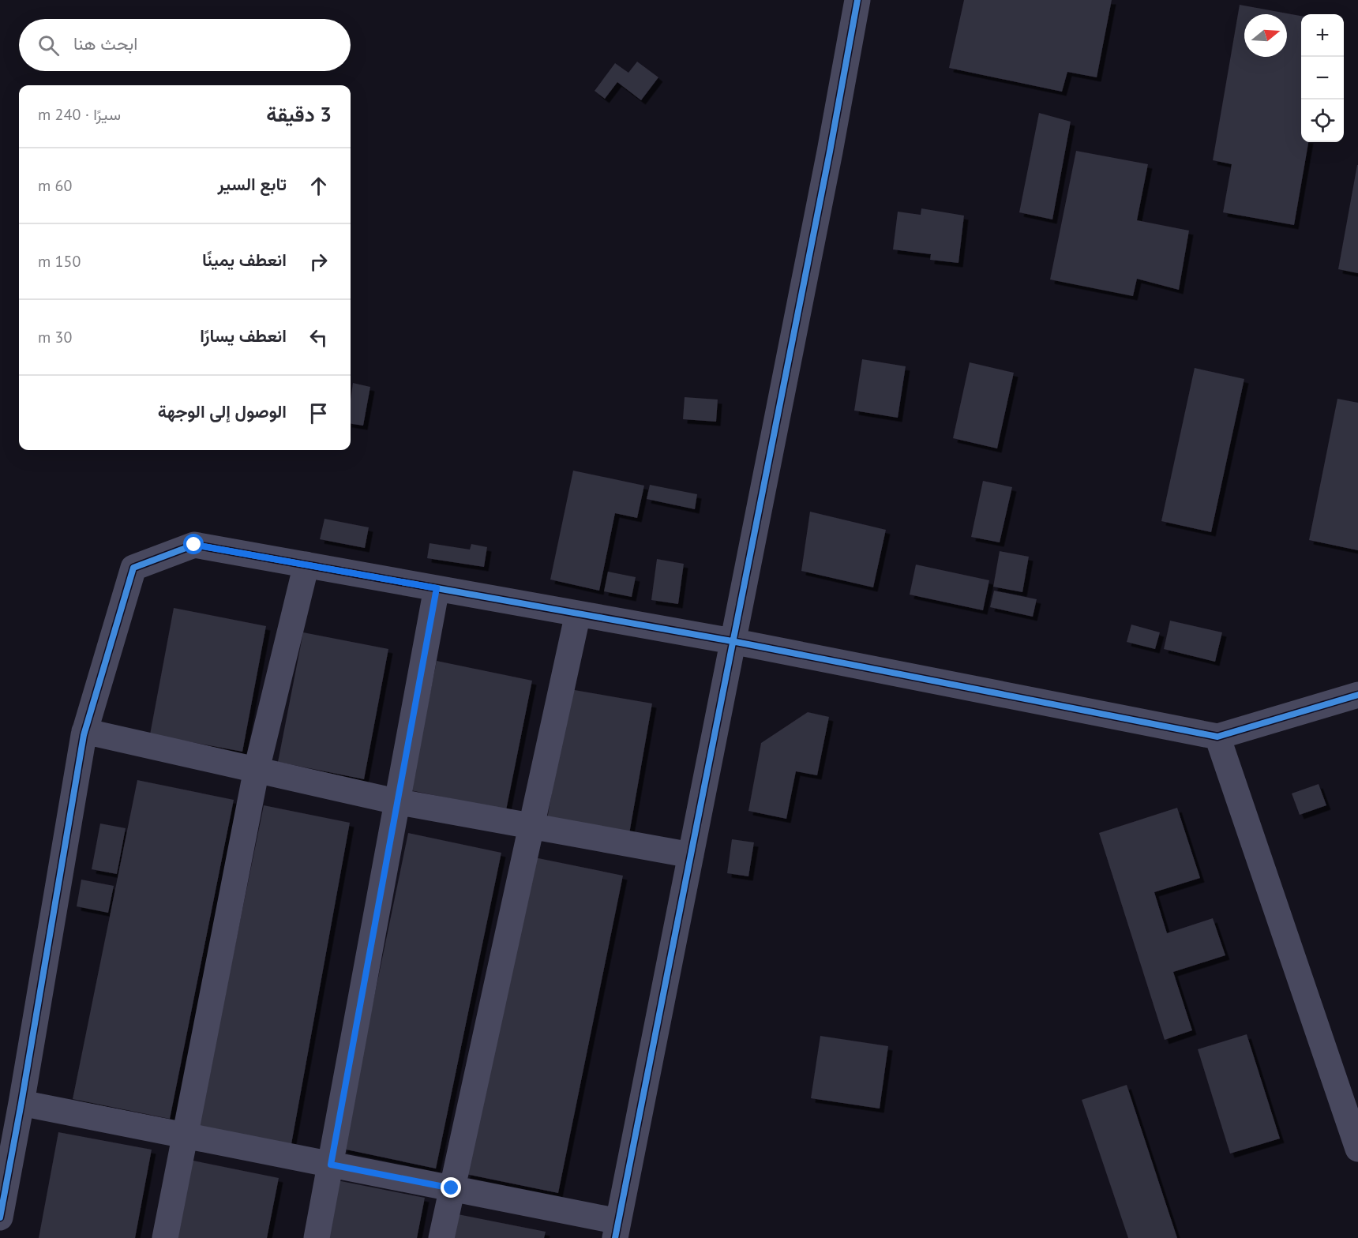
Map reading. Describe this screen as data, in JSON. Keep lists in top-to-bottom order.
{
  "north": "right",
  "page": {
    "map_buttons": ["+", "−"],
    "search": "ابحث هنا",
    "heading": ["3 دقيقة", "سيرًا · 240 m"],
    "list": [
      ["تابع السير", "60 m"],
      ["انعطف يمينًا", "150 m"],
      ["انعطف يسارًا", "30 m"],
      "الوصول إلى الوجهة"
    ]
  }
}
